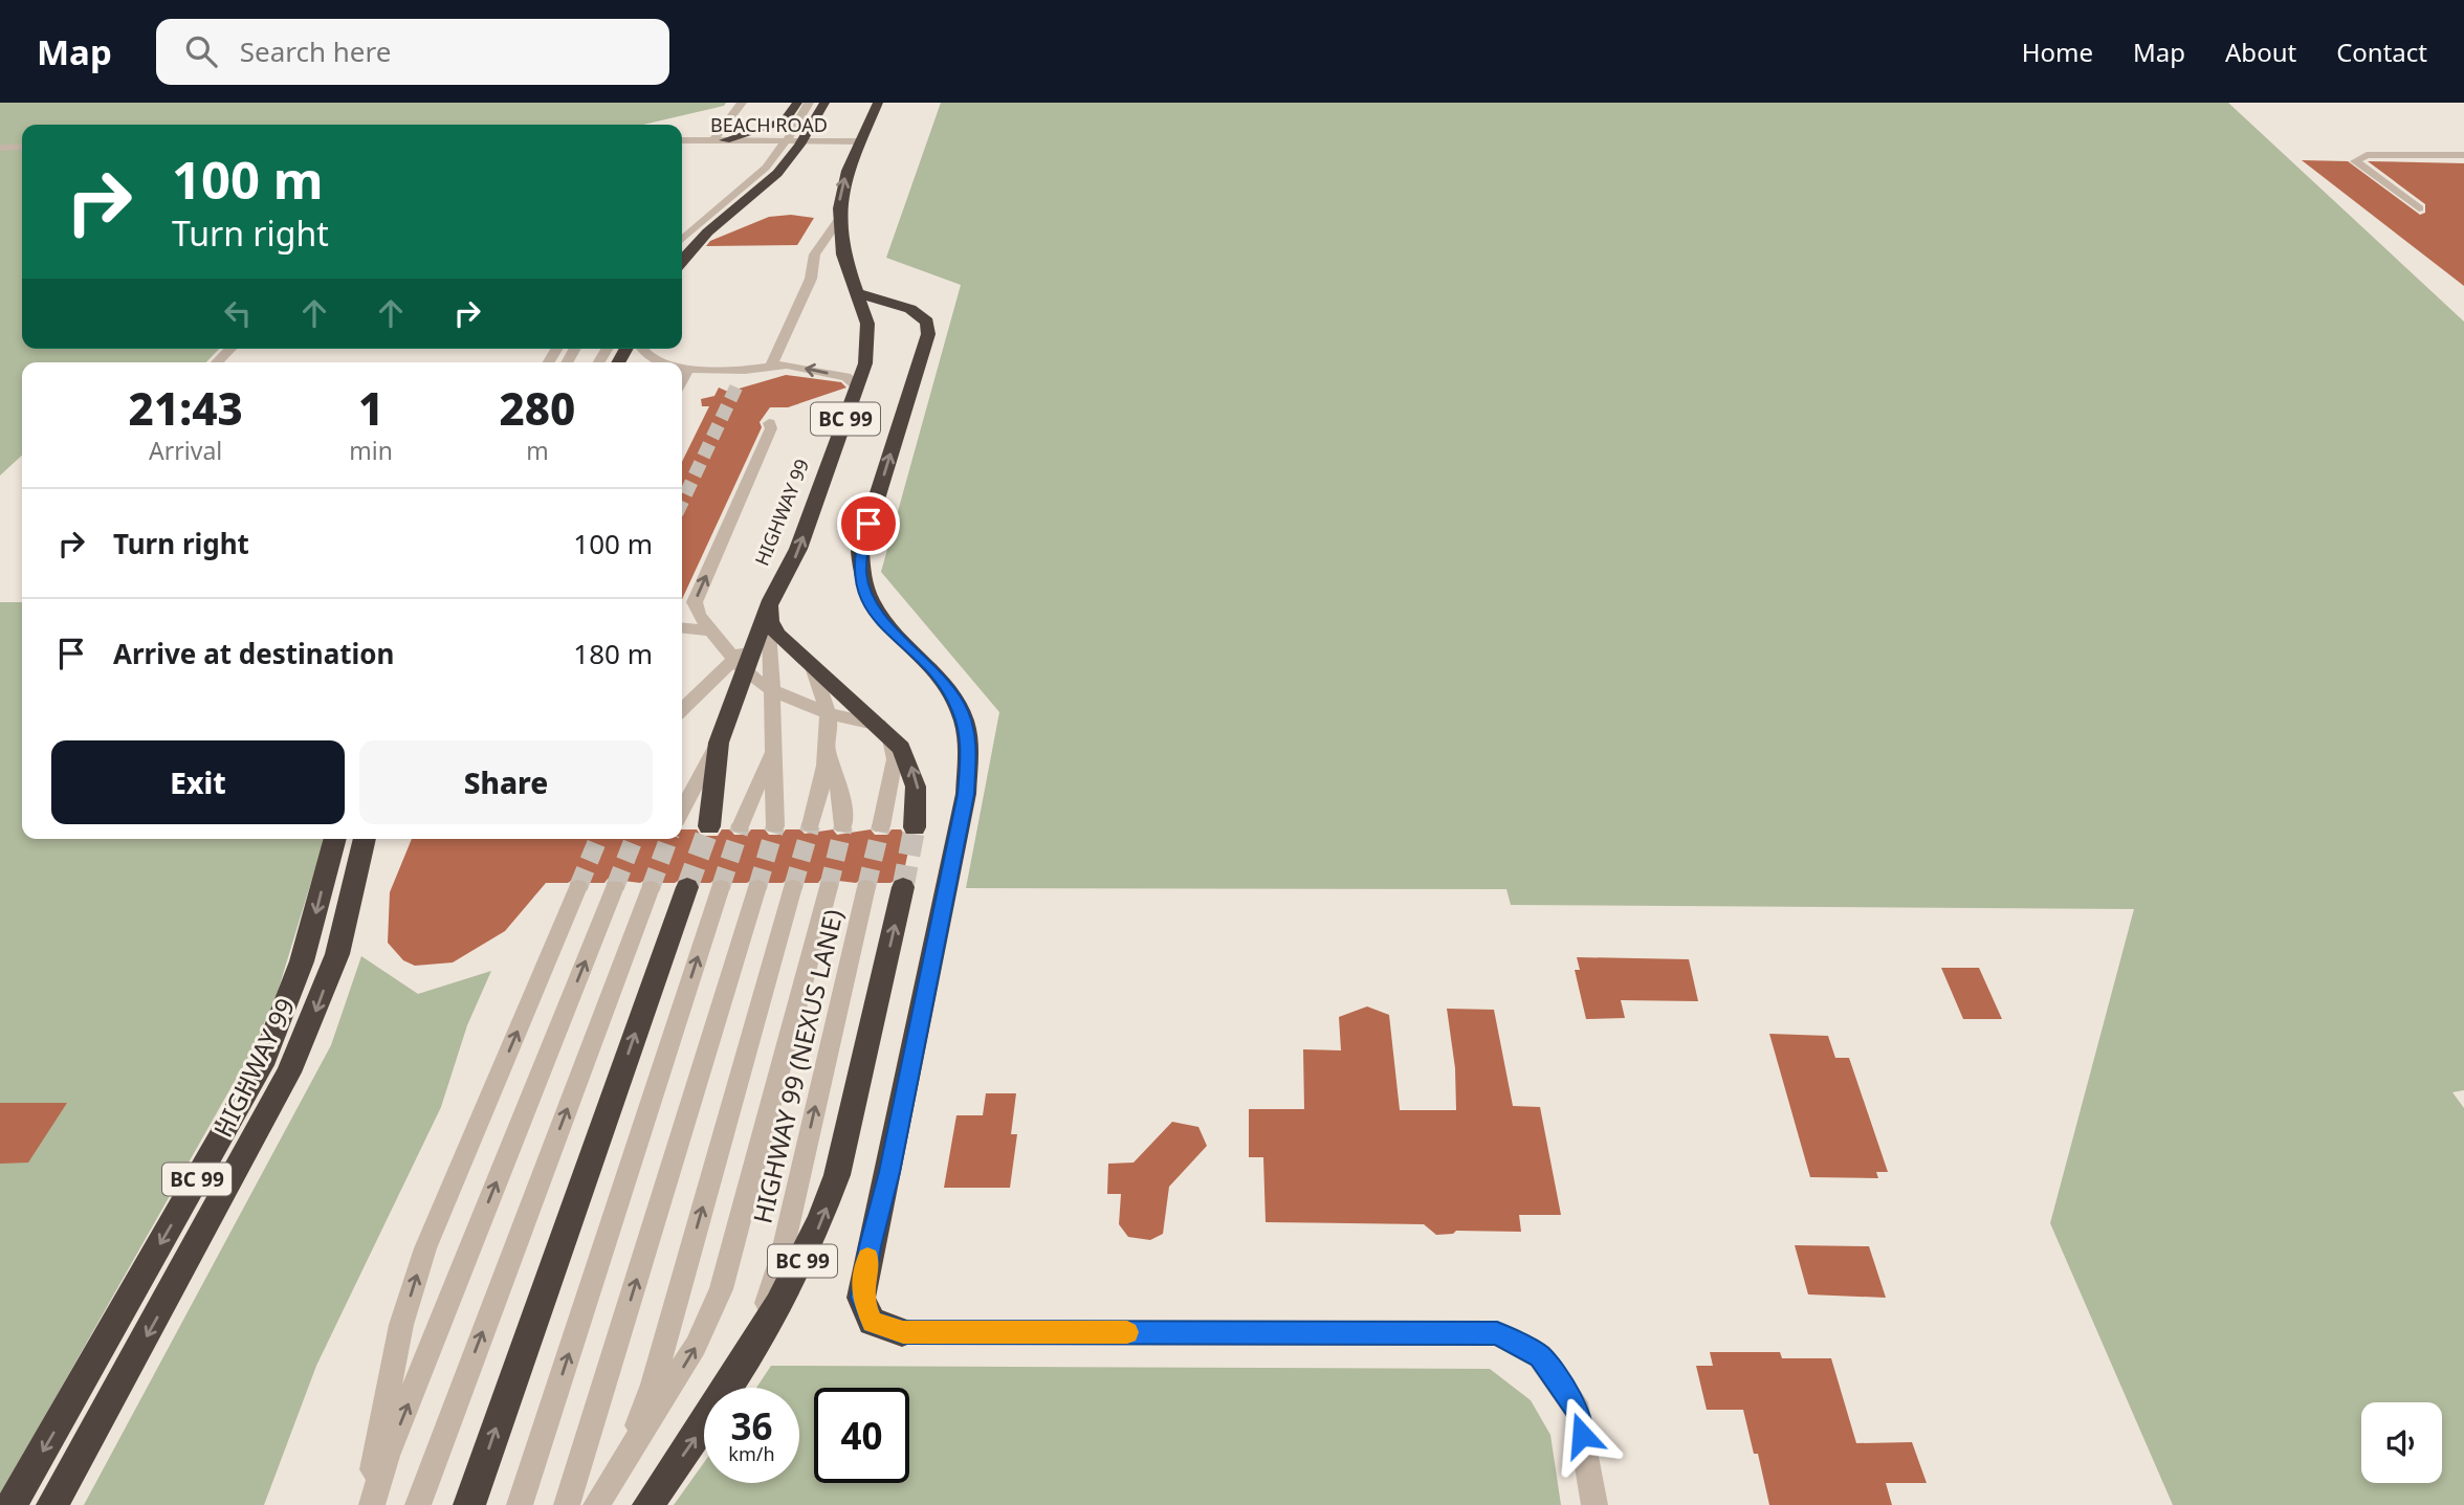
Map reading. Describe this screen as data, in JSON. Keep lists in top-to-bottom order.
{
  "streets": {
    "highway": ["BC 99", "HIGHWAY 99"],
    "street": ["BEACH ROAD", "HIGHWAY 99 (NEXUS LANE)"]
  },
  "crossings": [
    ["BEACH ROAD", "BC 99"],
    ["BEACH ROAD", "HIGHWAY 99"],
    ["BC 99", "HIGHWAY 99"],
    ["BC 99", "HIGHWAY 99 (NEXUS LANE)"]
  ],
  "page": {
    "header": "Map",
    "search": "Search here",
    "nav": [
      "Home",
      "Map",
      "About",
      "Contact"
    ],
    "turn": ["100 m", "Turn right"],
    "eta": [
      "21:43",
      "Arrival",
      "1",
      "min",
      "280",
      "m"
    ],
    "list": [
      {
        "name": "Turn right",
        "value": "100 m"
      },
      {
        "name": "Arrive at destination",
        "value": "180 m"
      }
    ],
    "buttons": ["Exit", "Share"],
    "speed": "36 km/h",
    "limit": "40"
  }
}
